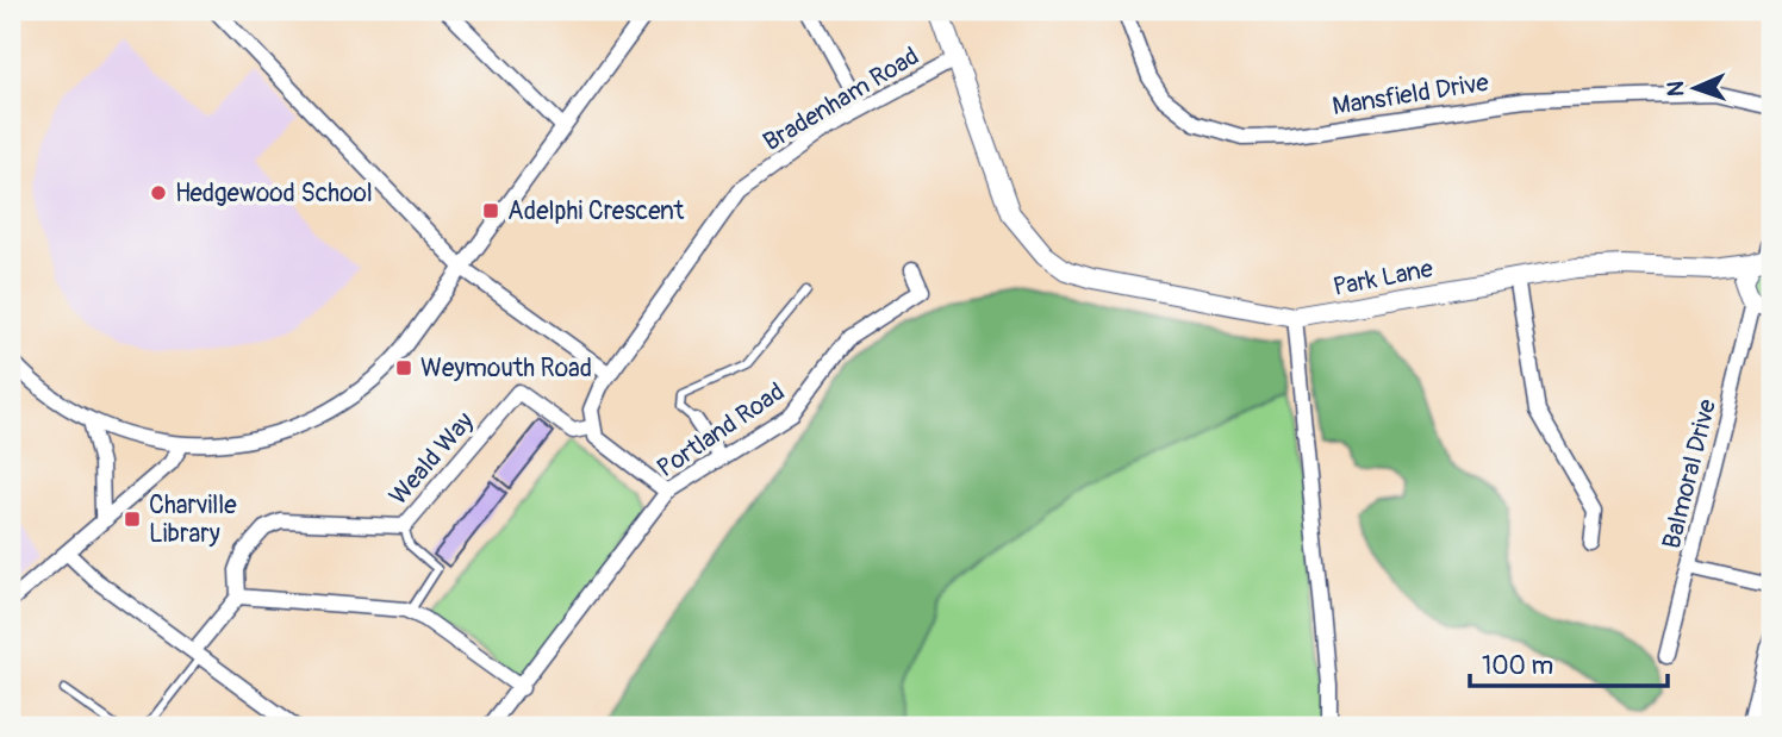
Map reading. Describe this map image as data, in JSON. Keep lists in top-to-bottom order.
{
  "streets": {
    "street": [
      "Mansfield Drive",
      "Bradenham Road",
      "Park Lane",
      "Portland Road",
      "Weald Way",
      "Balmoral Drive"
    ]
  },
  "crossings": [
    ["Bradenham Road", "Park Lane"],
    ["Bradenham Road", "Weald Way"],
    ["Park Lane", "Balmoral Drive"]
  ],
  "places": {
    "other": ["Hedgewood School"],
    "transit": ["Adelphi Crescent", "Weymouth Road", "Charville Library"]
  },
  "scale_bar": "100 m",
  "north": "left"
}
